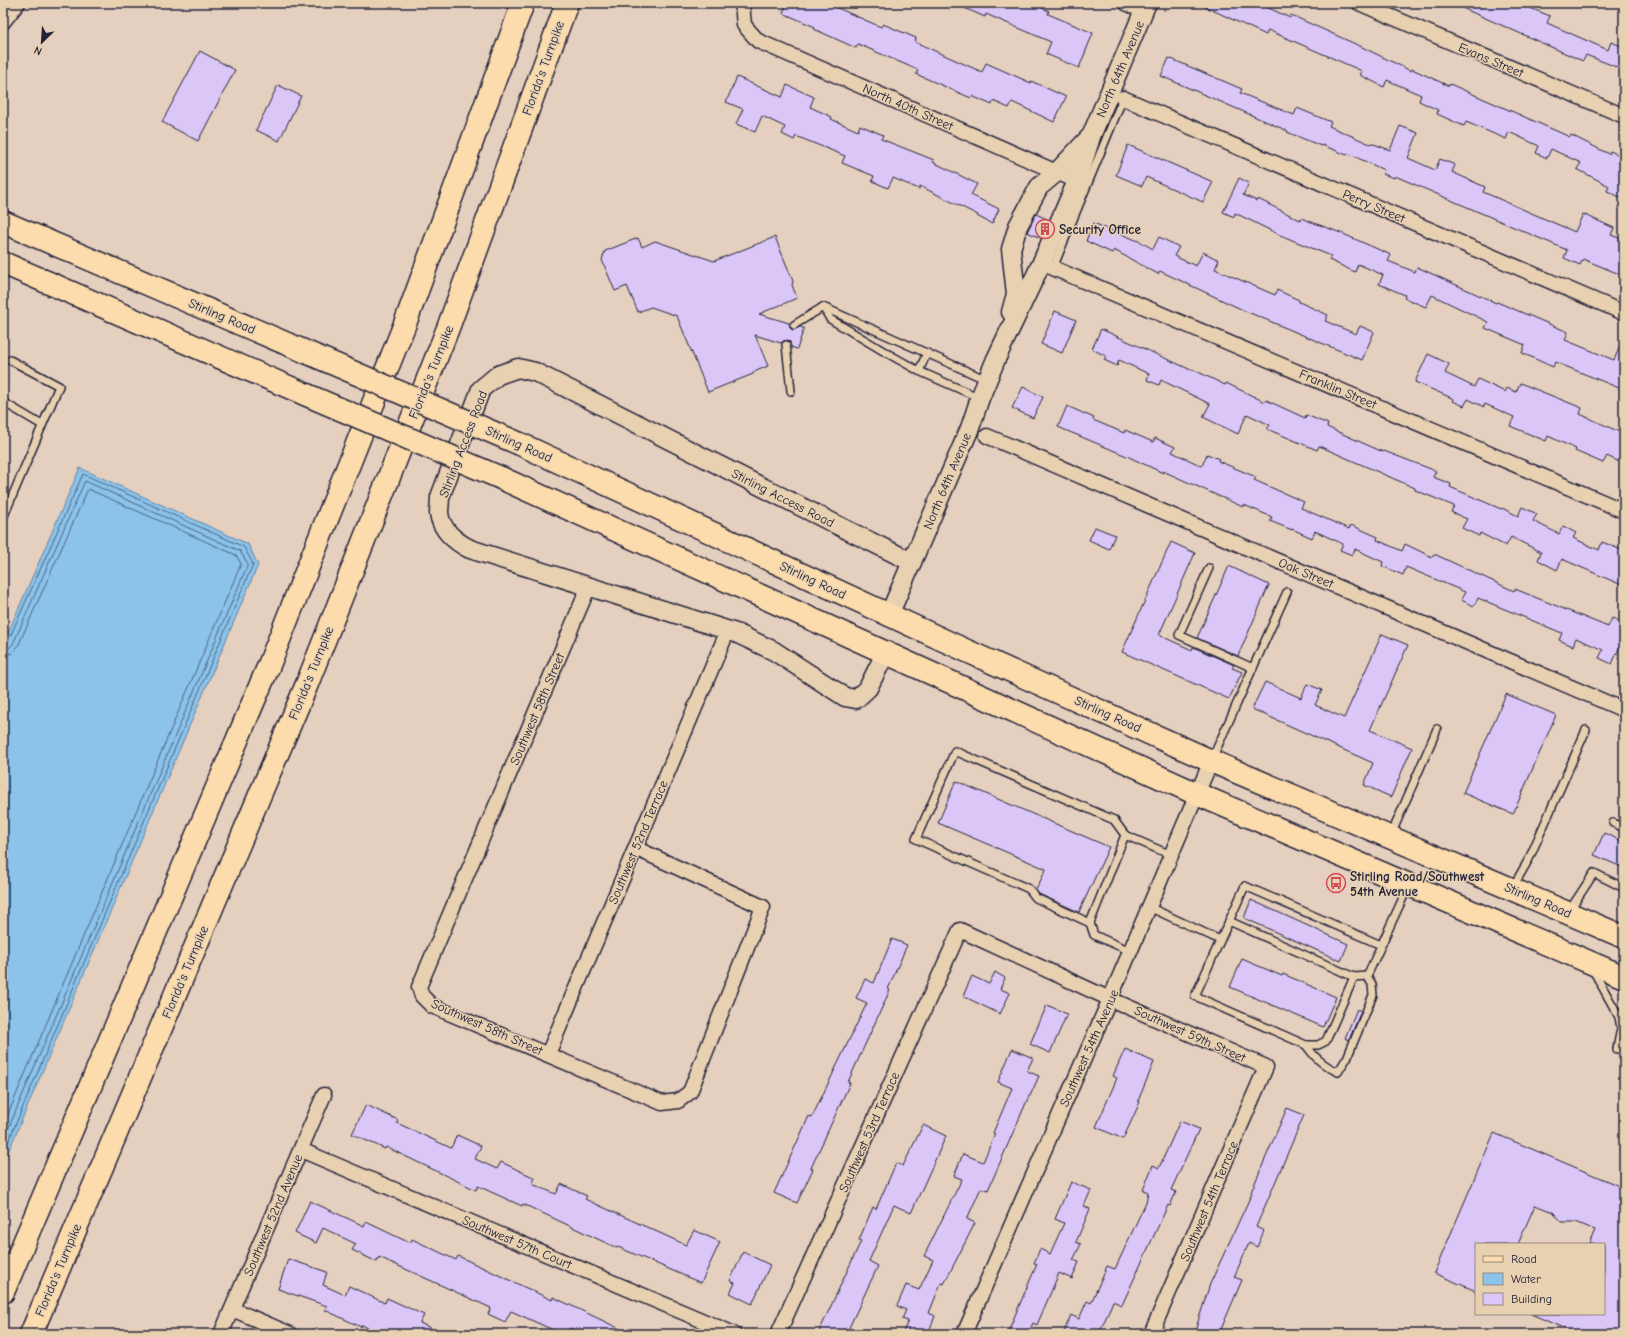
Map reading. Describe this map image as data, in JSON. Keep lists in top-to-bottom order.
{
  "streets": {
    "main road": ["Florida's Turnpike", "Stirling Road"],
    "street": [
      "Evans Street",
      "North 64th Avenue",
      "North 40th Street",
      "Perry Street",
      "Franklin Street",
      "Stirling Access Road",
      "Oak Street",
      "Southwest 58th Street",
      "Southwest 52nd Terrace",
      "Southwest 59th Street",
      "Southwest 54th Avenue",
      "Southwest 53rd Terrace",
      "Southwest 54th Terrace",
      "Southwest 52nd Avenue",
      "Southwest 57th Court"
    ]
  },
  "crossings": [
    ["North 64th Avenue", "North 40th Street"],
    ["North 64th Avenue", "Stirling Road"],
    ["North 64th Avenue", "Stirling Access Road"],
    ["Stirling Road", "Southwest 54th Avenue"],
    ["Stirling Access Road", "Southwest 58th Street"],
    ["Stirling Access Road", "Southwest 52nd Terrace"],
    ["Southwest 58th Street", "Southwest 52nd Terrace"],
    ["Southwest 59th Street", "Southwest 54th Avenue"],
    ["Southwest 59th Street", "Southwest 53rd Terrace"],
    ["Southwest 59th Street", "Southwest 54th Terrace"],
    ["Southwest 52nd Avenue", "Southwest 57th Court"]
  ],
  "places": {
    "building": ["Security Office"],
    "bus stop": ["Stirling Road/Southwest 54th Avenue"]
  },
  "legend": ["Road", "Water", "Building"],
  "north": "bottom left"
}
